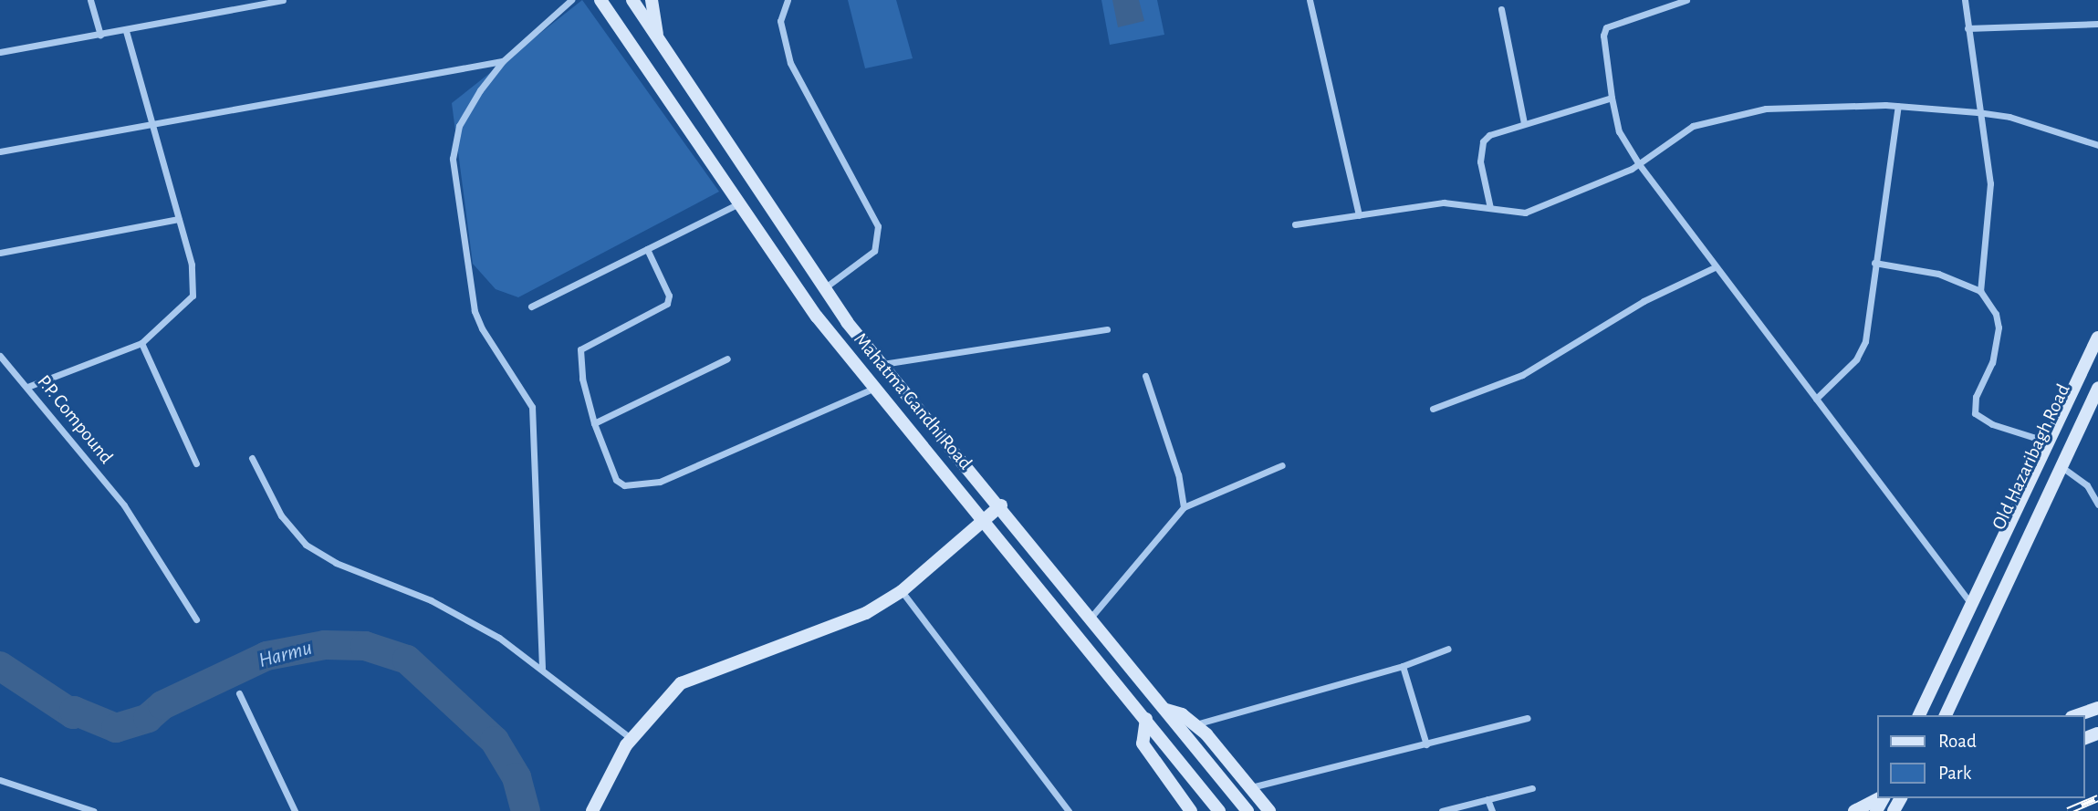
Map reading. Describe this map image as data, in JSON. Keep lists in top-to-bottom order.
{
  "streets": {
    "main road": ["Mahatma Gandhi Road", "Old Hazaribagh Road"],
    "street": ["P.P. Compound"]
  },
  "water": ["Harmu"],
  "legend": ["Road", "Park"]
}
